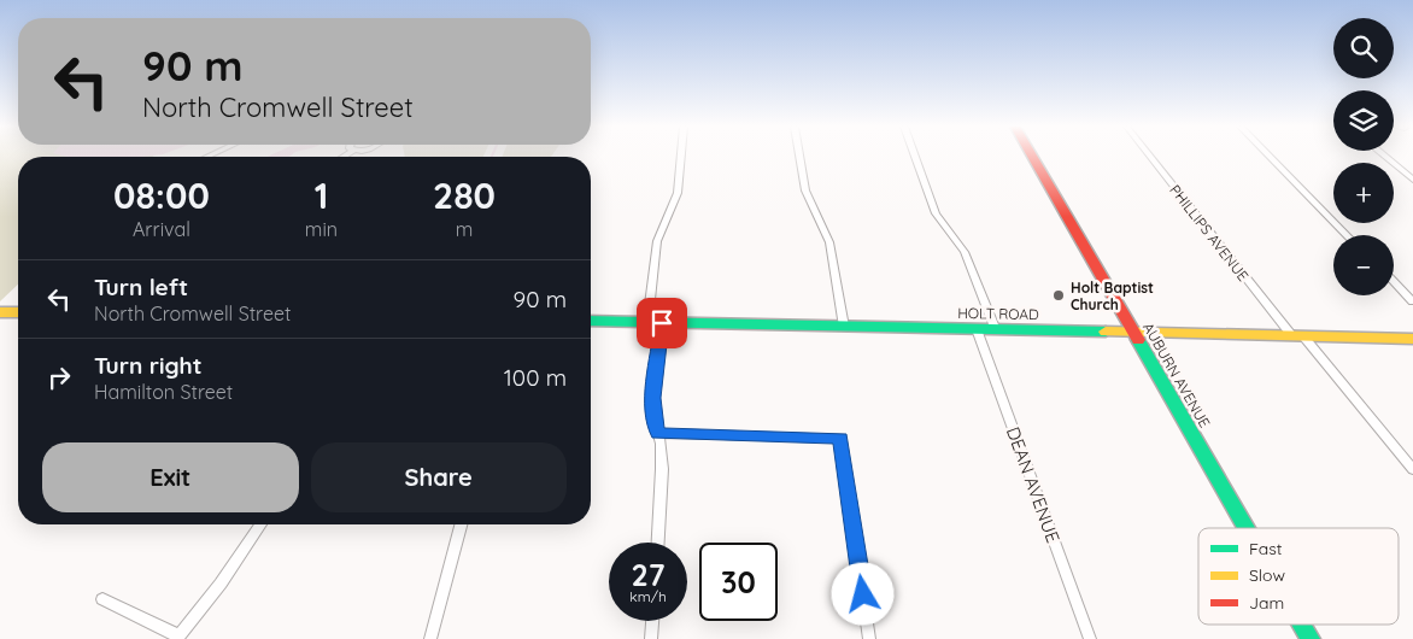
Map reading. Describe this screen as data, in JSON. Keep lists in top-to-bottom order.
{
  "streets": {
    "main road": ["HOLT ROAD", "AUBURN AVENUE"],
    "street": ["PHILLIPS AVENUE", "DEAN AVENUE"]
  },
  "crossings": [
    ["PHILLIPS AVENUE", "HOLT ROAD"],
    ["HOLT ROAD", "AUBURN AVENUE"],
    ["HOLT ROAD", "DEAN AVENUE"]
  ],
  "places": ["Holt Baptist Church"],
  "legend": ["Fast", "Slow", "Jam"],
  "page": {
    "map_buttons": ["+", "−"],
    "turn": ["90 m", "North Cromwell Street"],
    "eta": [
      "08:00",
      "Arrival",
      "1",
      "min",
      "280",
      "m"
    ],
    "list": [
      {
        "name": "Turn left",
        "note": "North Cromwell Street",
        "value": "90 m"
      },
      {
        "name": "Turn right",
        "note": "Hamilton Street",
        "value": "100 m"
      }
    ],
    "buttons": ["Exit", "Share"],
    "speed": "27 km/h",
    "limit": "30"
  }
}
